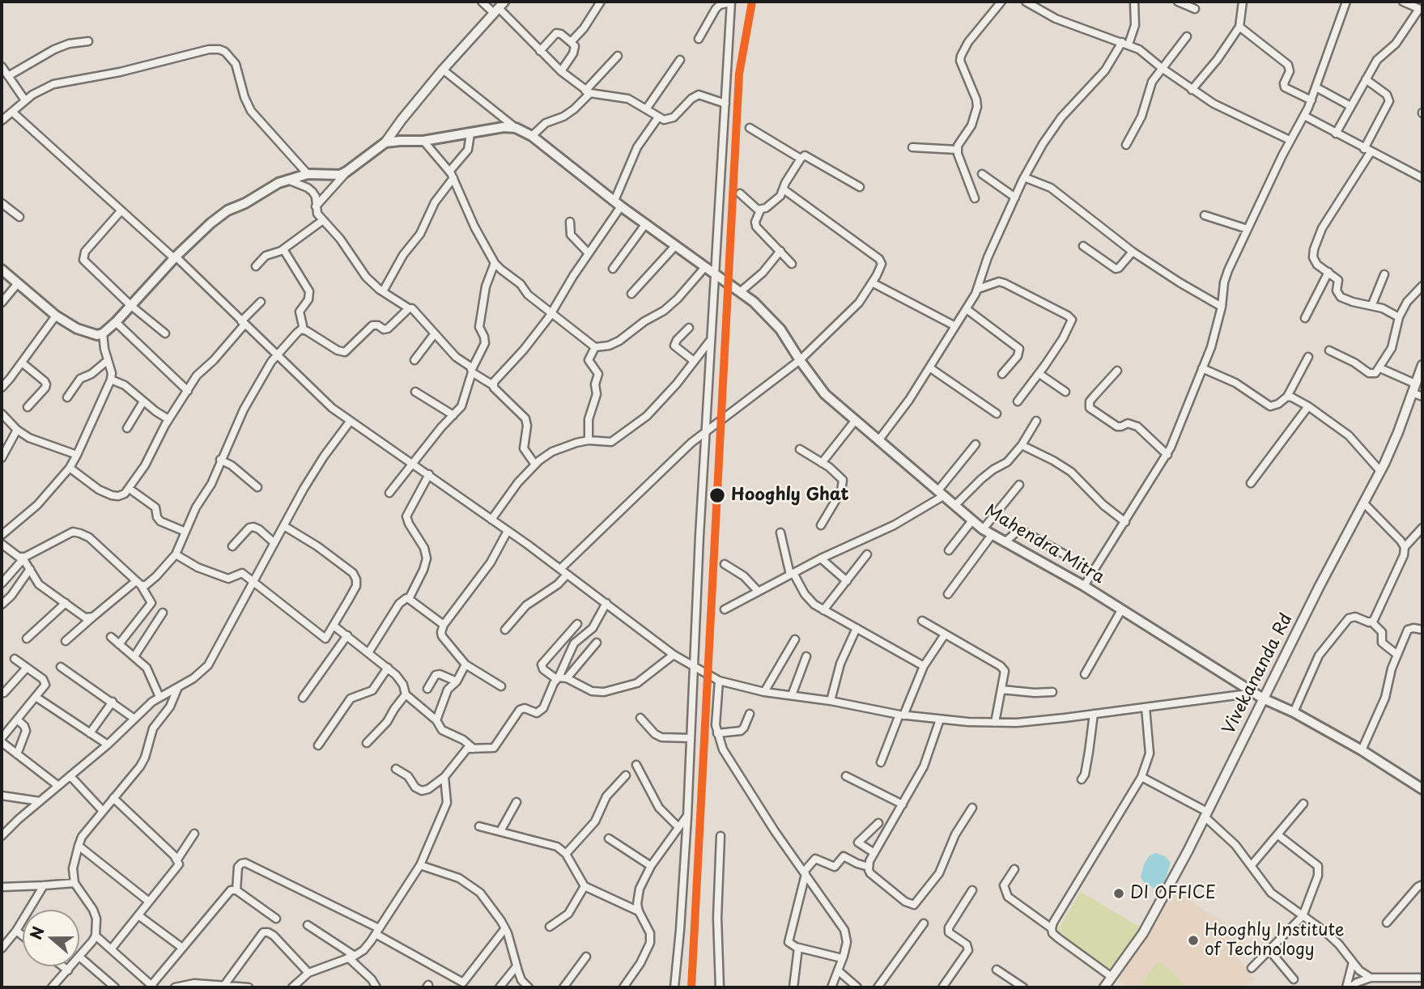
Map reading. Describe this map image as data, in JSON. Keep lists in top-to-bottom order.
{
  "streets": {
    "main road": ["Mahendra Mitra"],
    "street": ["Vivekananda Rd"]
  },
  "crossings": [
    ["Mahendra Mitra", "Vivekananda Rd"]
  ],
  "places": ["Hooghly Ghat", "DI OFFICE", "Hooghly Institute of Technology"],
  "north": "left"
}
